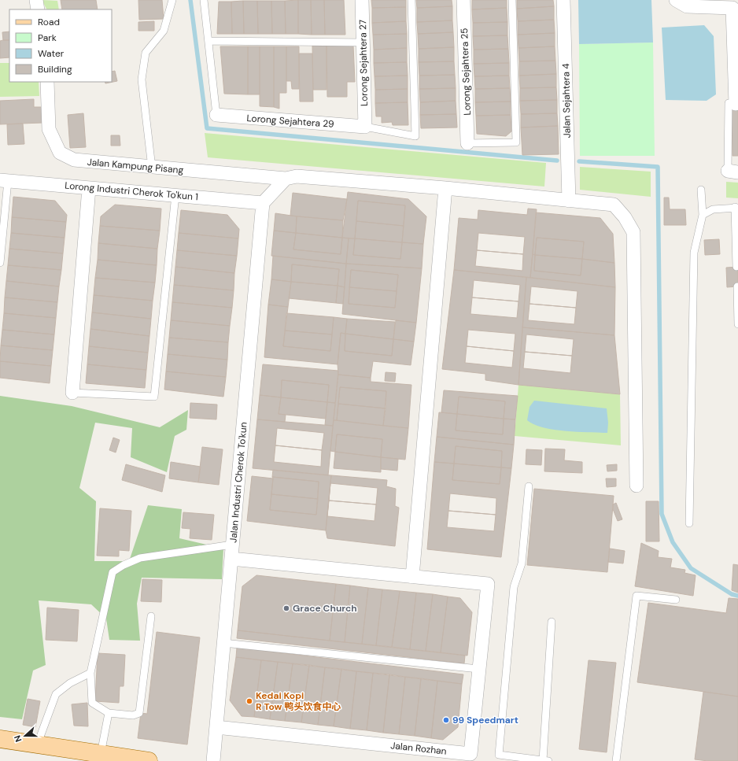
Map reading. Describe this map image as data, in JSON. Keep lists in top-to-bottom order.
{
  "streets": {
    "street": [
      "Lorong Sejahtera 27",
      "Lorong Sejahtera 25",
      "Jalan Sejahtera 4",
      "Lorong Sejahtera 29",
      "Jalan Kampung Pisang",
      "Lorong Industri Cherok To'kun 1",
      "Jalan Industri Cherok To'kun",
      "Jalan Rozhan"
    ]
  },
  "crossings": [
    ["Lorong Sejahtera 27", "Lorong Sejahtera 29"],
    ["Jalan Sejahtera 4", "Jalan Kampung Pisang"],
    ["Lorong Industri Cherok To'kun 1", "Jalan Industri Cherok To'kun"],
    ["Jalan Industri Cherok To'kun", "Jalan Rozhan"]
  ],
  "places": ["Grace Church", "Kedai Kopi R Tow 鸭头饮食中心", "99 Speedmart"],
  "legend": [
    "Road",
    "Park",
    "Water",
    "Building"
  ],
  "north": "left"
}
